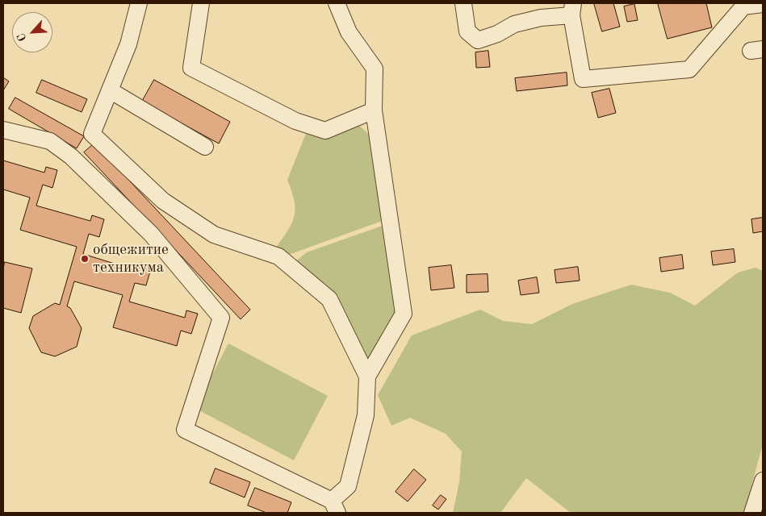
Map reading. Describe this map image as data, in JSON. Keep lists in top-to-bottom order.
{
  "places": ["общежитие техникума"],
  "north": "bottom left"
}
